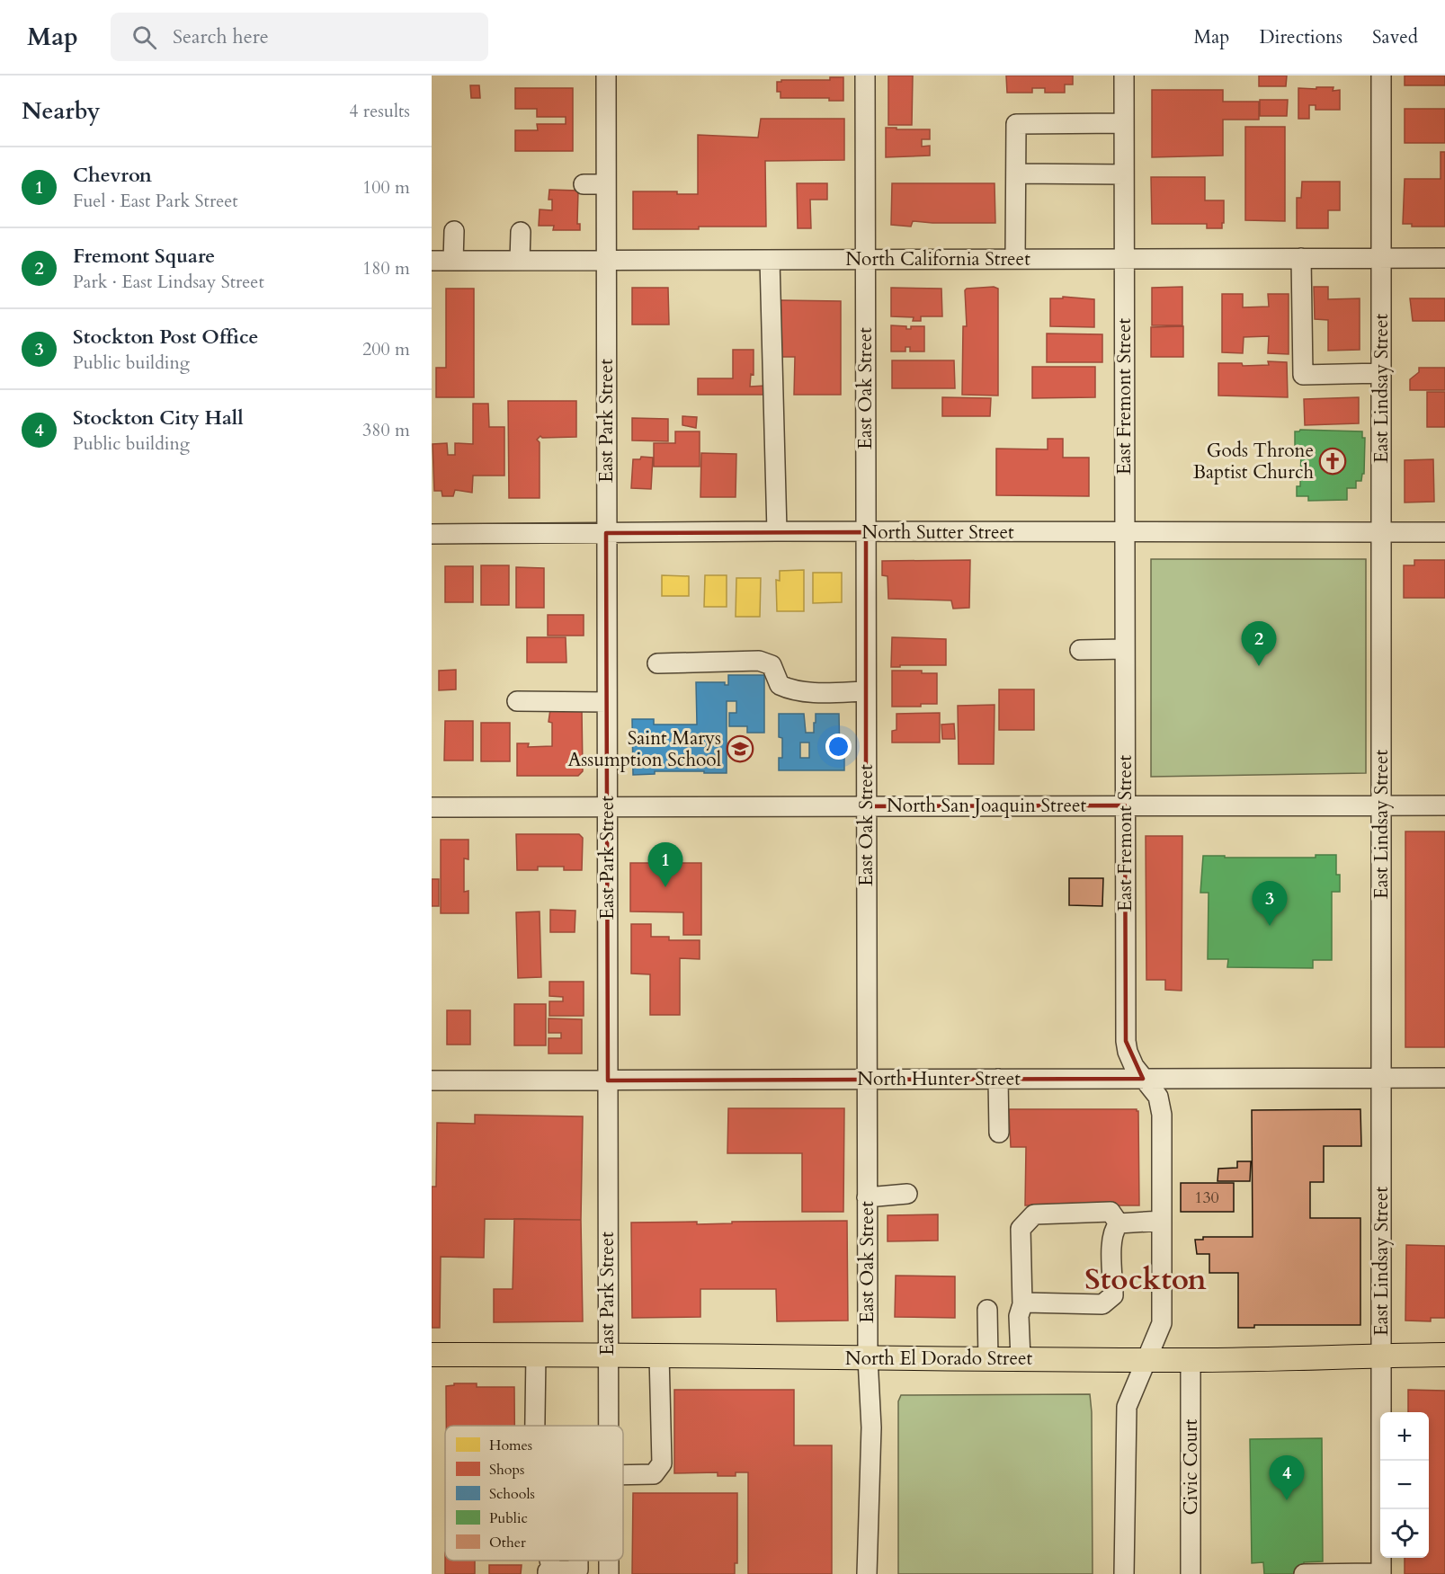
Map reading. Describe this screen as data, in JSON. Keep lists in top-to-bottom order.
{
  "streets": {
    "main road": ["North El Dorado Street"],
    "street": [
      "North California Street",
      "East Oak Street",
      "East Lindsay Street",
      "East Fremont Street",
      "East Park Street",
      "North Sutter Street",
      "North San Joaquin Street",
      "North Hunter Street",
      "Civic Court"
    ]
  },
  "crossings": [
    ["North California Street", "East Oak Street"],
    ["North California Street", "East Lindsay Street"],
    ["North California Street", "East Fremont Street"],
    ["North California Street", "East Park Street"],
    ["East Oak Street", "North Sutter Street"],
    ["East Oak Street", "North San Joaquin Street"],
    ["East Oak Street", "North Hunter Street"],
    ["East Oak Street", "North El Dorado Street"],
    ["East Lindsay Street", "North Sutter Street"],
    ["East Lindsay Street", "North San Joaquin Street"],
    ["East Lindsay Street", "North Hunter Street"],
    ["East Lindsay Street", "North El Dorado Street"],
    ["East Fremont Street", "North Sutter Street"],
    ["East Fremont Street", "North San Joaquin Street"],
    ["East Fremont Street", "North Hunter Street"],
    ["East Fremont Street", "North El Dorado Street"],
    ["East Park Street", "North Sutter Street"],
    ["East Park Street", "North San Joaquin Street"],
    ["East Park Street", "North Hunter Street"],
    ["East Park Street", "North El Dorado Street"],
    ["North El Dorado Street", "Civic Court"]
  ],
  "districts": ["Stockton"],
  "places": {
    "church": ["Gods Throne Baptist Church"],
    "school or university": ["Saint Marys Assumption School"]
  },
  "house_numbers": ["130"],
  "legend": [
    "Homes",
    "Shops",
    "Schools",
    "Public",
    "Other"
  ],
  "page": {
    "header": "Map",
    "search": "Search here",
    "nav": ["Map", "Directions", "Saved"],
    "heading": ["Nearby", "4 results"],
    "list": [
      {
        "mark": "1",
        "name": "Chevron",
        "note": "Fuel · East Park Street",
        "value": "100 m"
      },
      {
        "mark": "2",
        "name": "Fremont Square",
        "note": "Park · East Lindsay Street",
        "value": "180 m"
      },
      {
        "mark": "3",
        "name": "Stockton Post Office",
        "note": "Public building",
        "value": "200 m"
      },
      {
        "mark": "4",
        "name": "Stockton City Hall",
        "note": "Public building",
        "value": "380 m"
      }
    ],
    "pins": [
      "2",
      "1",
      "3",
      "4"
    ],
    "map_buttons": ["+", "−"]
  }
}
